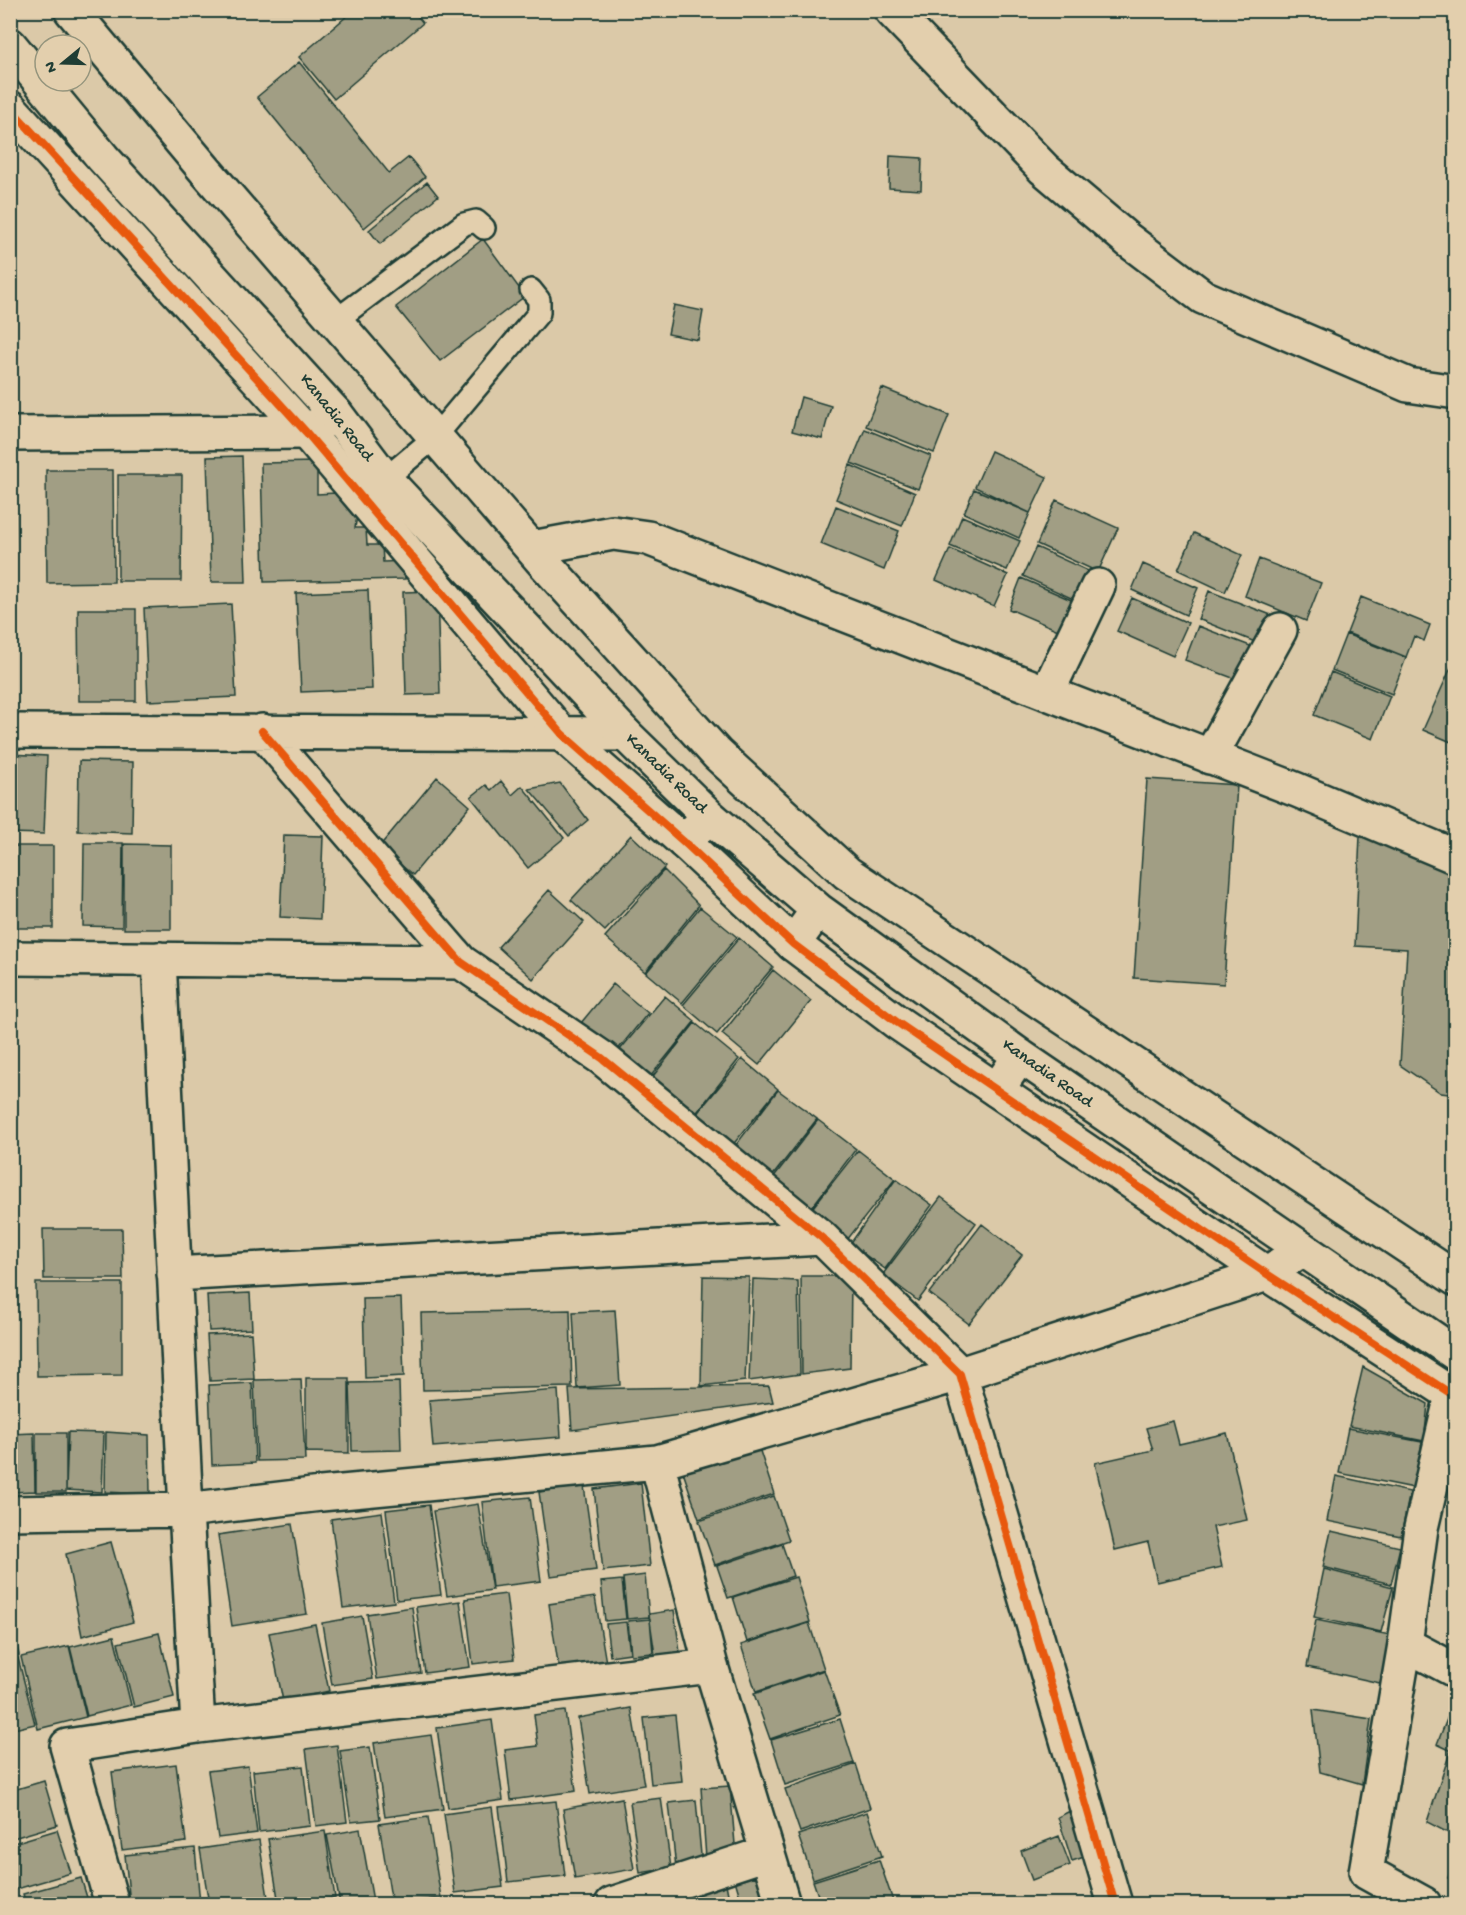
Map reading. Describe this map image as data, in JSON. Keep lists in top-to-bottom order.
{
  "streets": {
    "street": ["Kanadia Road"]
  },
  "north": "left"
}
